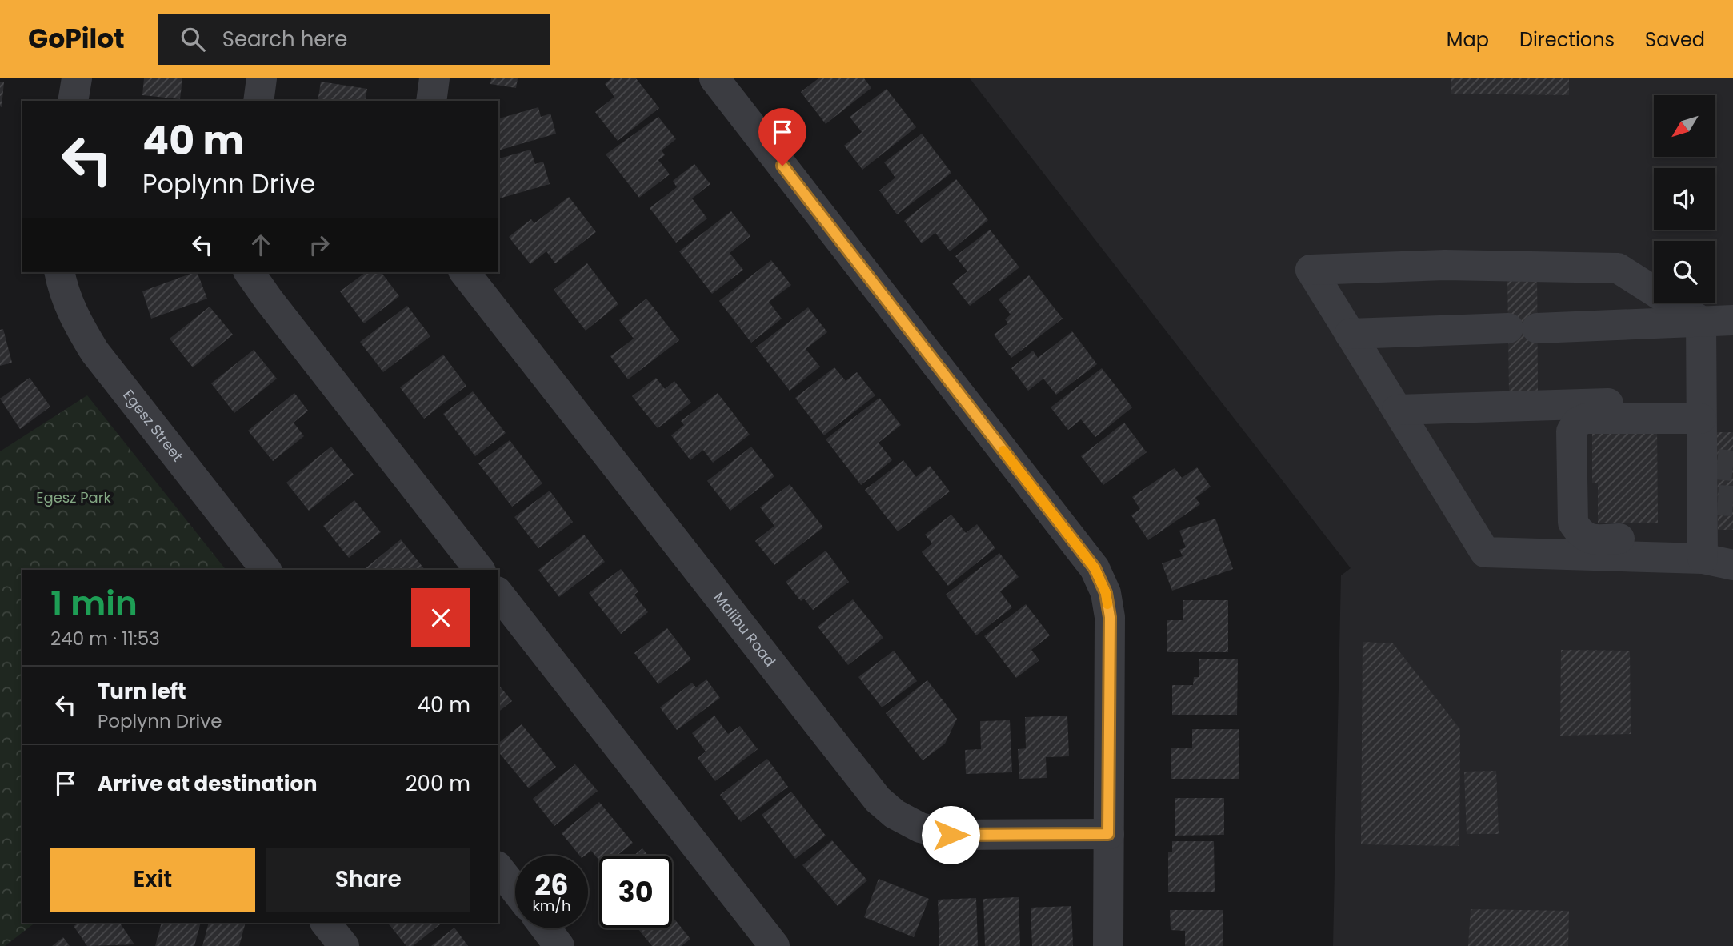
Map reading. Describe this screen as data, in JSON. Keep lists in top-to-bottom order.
{
  "streets": {
    "street": ["Egesz Street", "Malibu Road"]
  },
  "parks": ["Egesz Park"],
  "north": "bottom left",
  "page": {
    "header": "GoPilot",
    "search": "Search here",
    "nav": ["Map", "Directions", "Saved"],
    "turn": ["40 m", "Poplynn Drive"],
    "heading": ["1 min", "240 m · 11:53"],
    "list": [
      {
        "name": "Turn left",
        "note": "Poplynn Drive",
        "value": "40 m"
      },
      {
        "name": "Arrive at destination",
        "value": "200 m"
      }
    ],
    "buttons": ["Exit", "Share"],
    "speed": "26 km/h",
    "limit": "30"
  }
}
